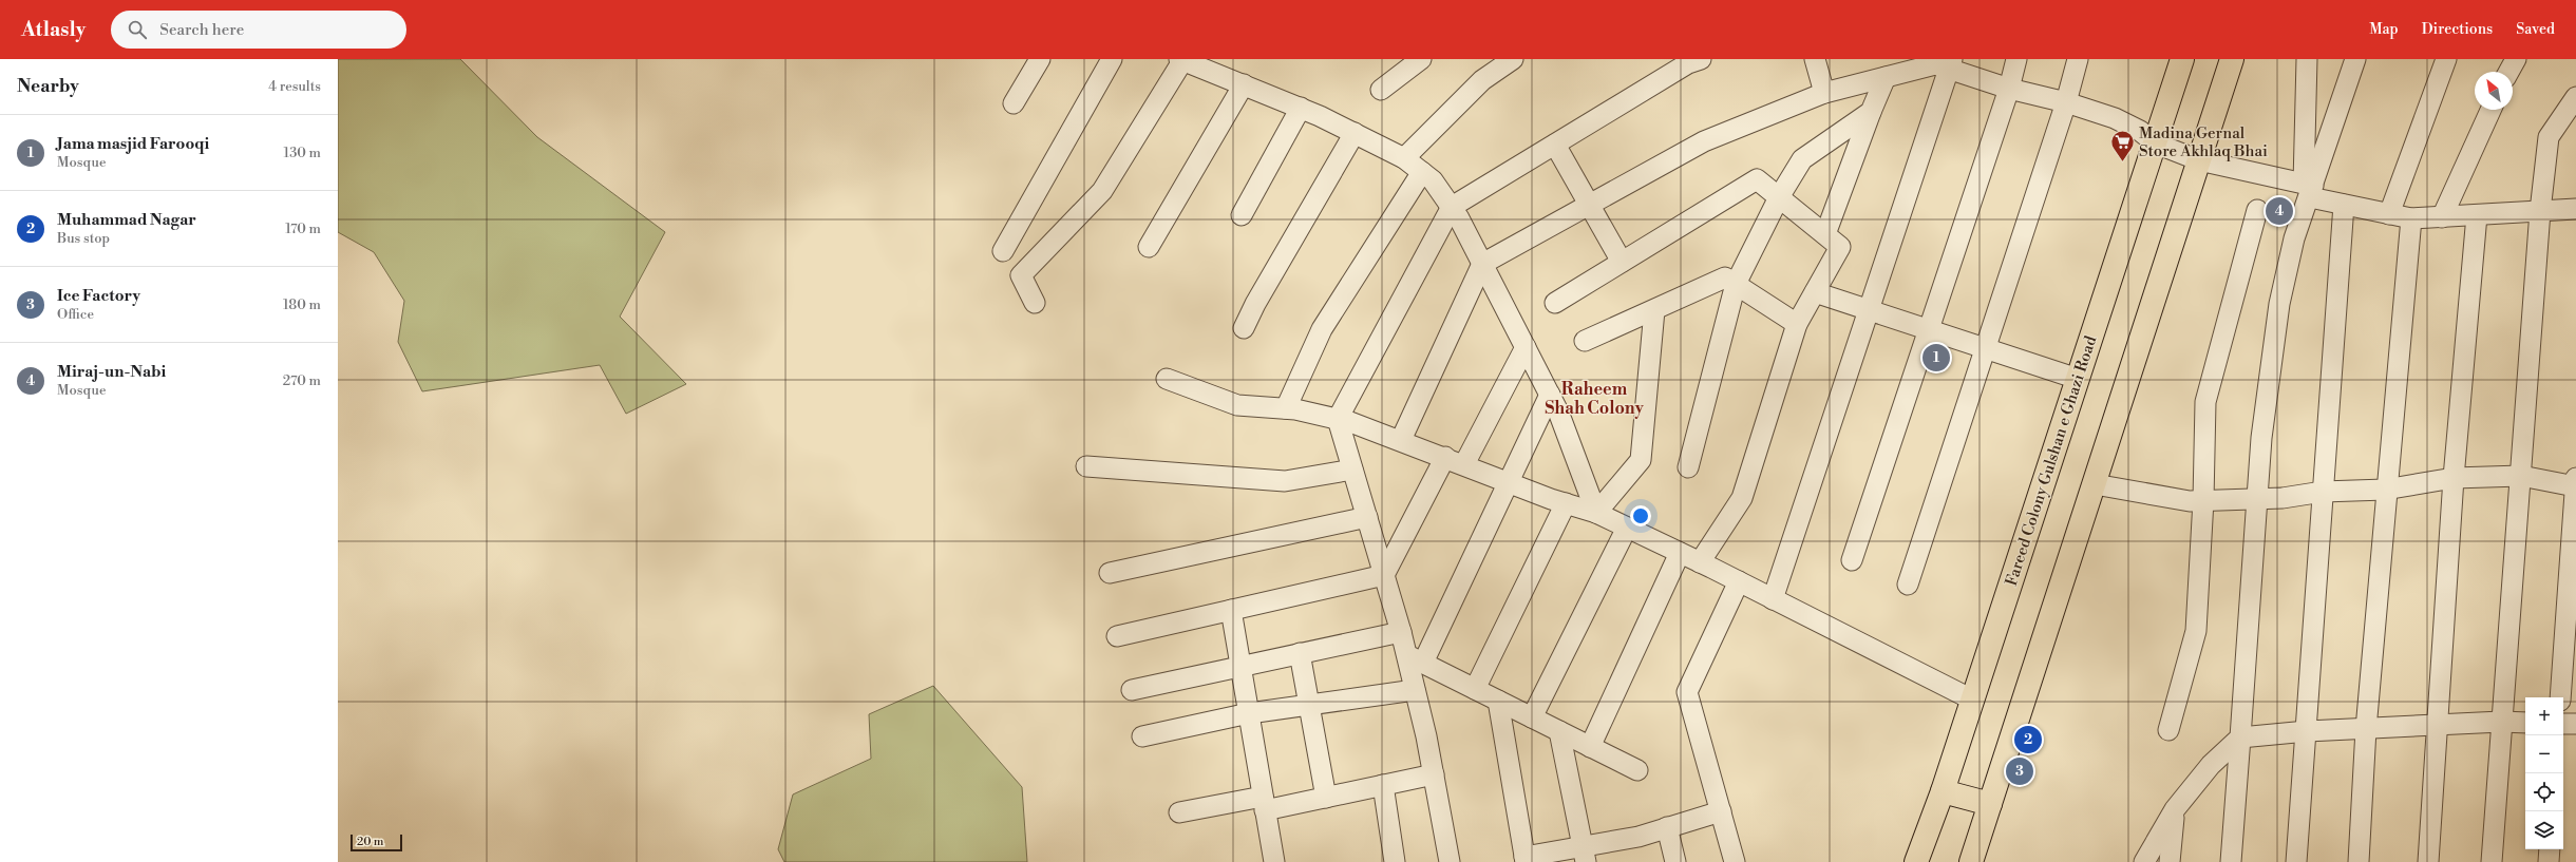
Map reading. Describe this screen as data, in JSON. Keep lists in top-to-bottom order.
{
  "streets": {
    "main road": ["Fareed Colony Gulshan e Ghazi Road"]
  },
  "districts": ["Raheem Shah Colony"],
  "places": {
    "supermarket": ["Madina Gernal Store Akhlaq Bhai"]
  },
  "scale_bar": "20 m",
  "north": "top left",
  "page": {
    "header": "Atlasly",
    "search": "Search here",
    "nav": ["Map", "Directions", "Saved"],
    "heading": ["Nearby", "4 results"],
    "list": [
      {
        "mark": "1",
        "name": "Jama masjid Farooqi",
        "note": "Mosque",
        "value": "130 m"
      },
      {
        "mark": "2",
        "name": "Muhammad Nagar",
        "note": "Bus stop",
        "value": "170 m"
      },
      {
        "mark": "3",
        "name": "Ice Factory",
        "note": "Office",
        "value": "180 m"
      },
      {
        "mark": "4",
        "name": "Miraj-un-Nabi",
        "note": "Mosque",
        "value": "270 m"
      }
    ],
    "pins": [
      "4",
      "1",
      "2",
      "3"
    ],
    "map_buttons": ["+", "−"],
    "scale": "20 m"
  }
}
